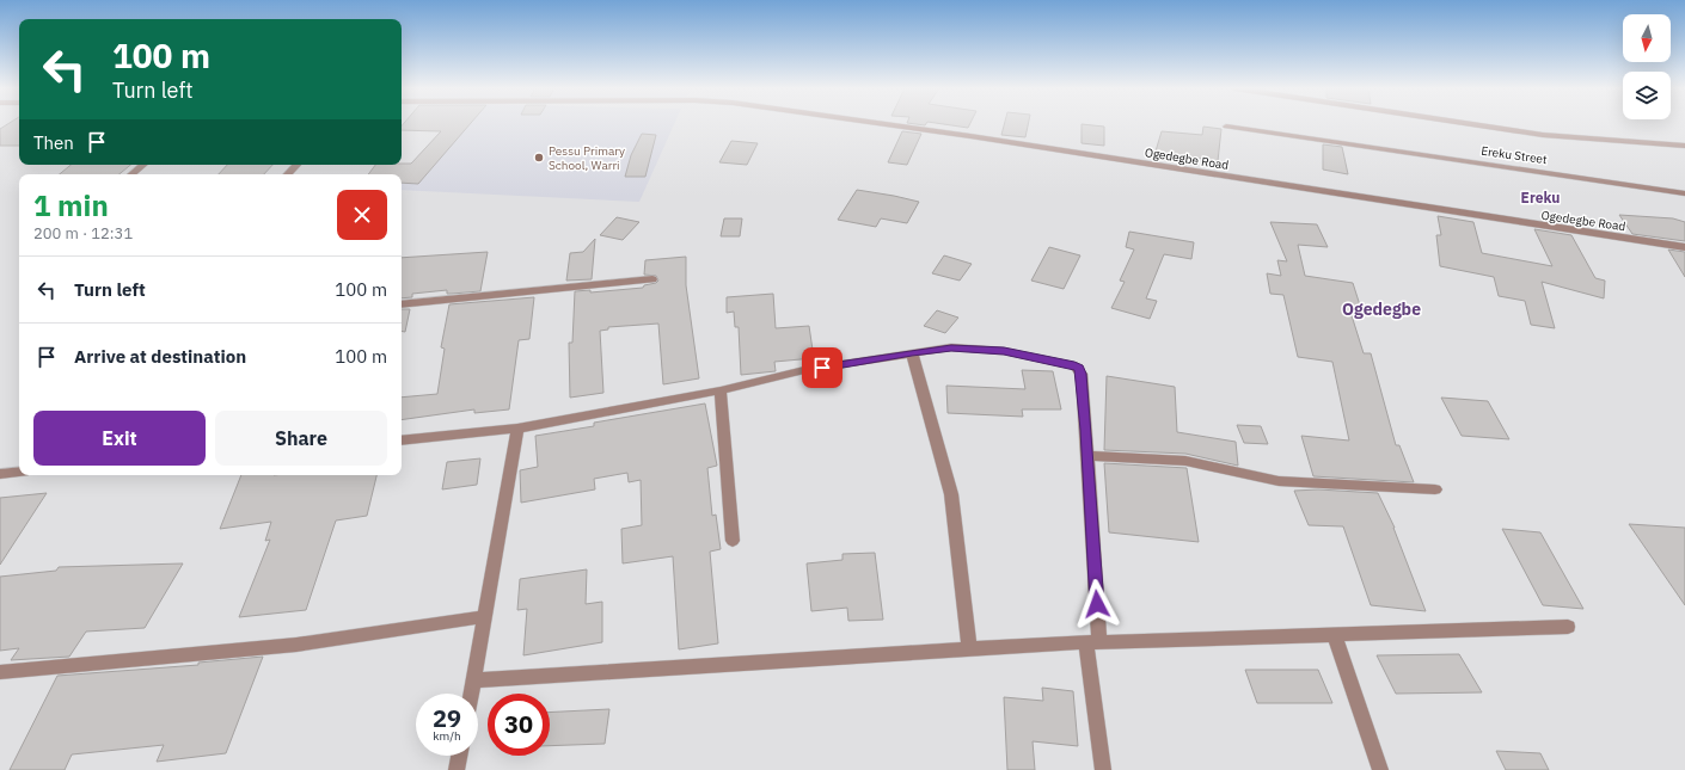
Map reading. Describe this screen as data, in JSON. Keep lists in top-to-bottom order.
{
  "streets": {
    "street": ["Ereku Street", "Ogedegbe Road"]
  },
  "districts": ["Ereku", "Ogedegbe"],
  "places": ["Pessu Primary School, Warri"],
  "north": "bottom",
  "page": {
    "turn": ["100 m", "Turn left"],
    "then": "Then",
    "heading": ["1 min", "200 m · 12:31"],
    "list": [
      {
        "name": "Turn left",
        "value": "100 m"
      },
      {
        "name": "Arrive at destination",
        "value": "100 m"
      }
    ],
    "buttons": ["Exit", "Share"],
    "speed": "29 km/h",
    "limit": "30"
  }
}
